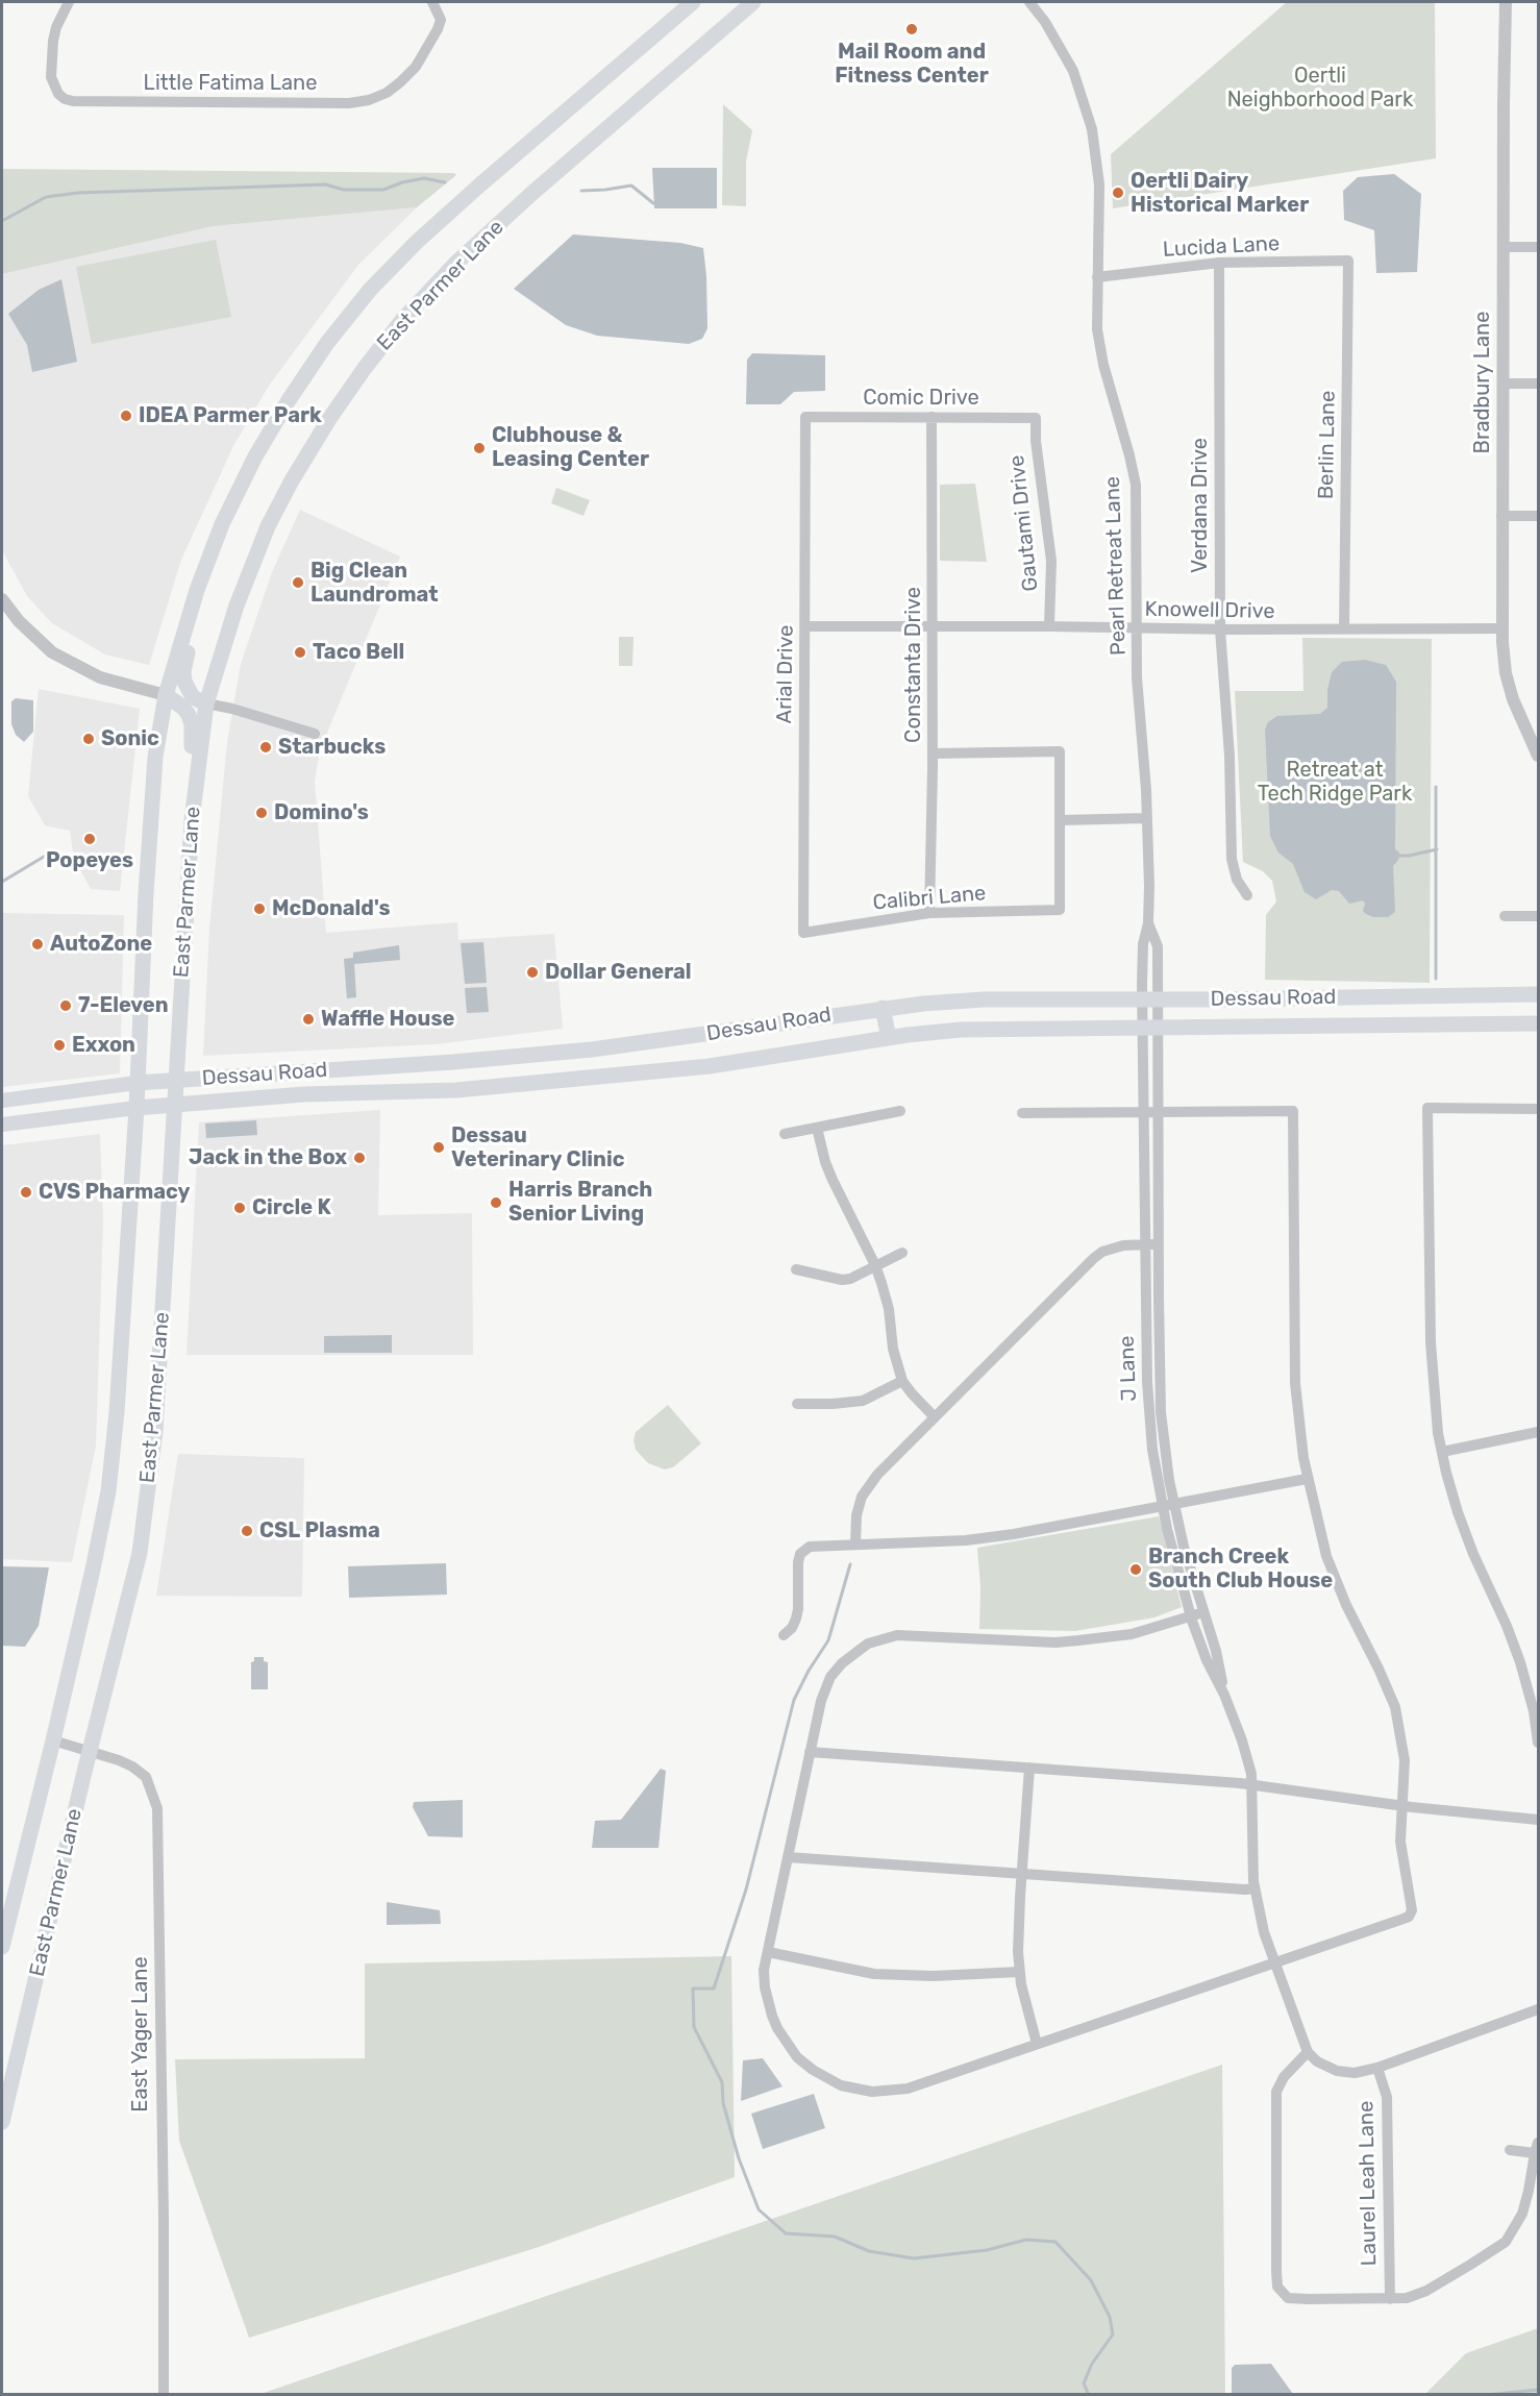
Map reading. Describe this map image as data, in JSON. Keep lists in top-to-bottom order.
{
  "streets": {
    "main road": ["East Parmer Lane", "Dessau Road"],
    "street": [
      "Little Fatima Lane",
      "Lucida Lane",
      "Bradbury Lane",
      "Comic Drive",
      "Berlin Lane",
      "Verdana Drive",
      "Gautami Drive",
      "Pearl Retreat Lane",
      "Knowell Drive",
      "Constanta Drive",
      "Arial Drive",
      "Calibri Lane",
      "J Lane",
      "East Yager Lane",
      "Laurel Leah Lane"
    ]
  },
  "crossings": [
    ["Lucida Lane", "Berlin Lane"],
    ["Lucida Lane", "Verdana Drive"],
    ["Lucida Lane", "Pearl Retreat Lane"],
    ["East Parmer Lane", "Dessau Road"],
    ["East Parmer Lane", "East Yager Lane"],
    ["Bradbury Lane", "Knowell Drive"],
    ["Comic Drive", "Gautami Drive"],
    ["Comic Drive", "Constanta Drive"],
    ["Comic Drive", "Arial Drive"],
    ["Berlin Lane", "Knowell Drive"],
    ["Verdana Drive", "Knowell Drive"],
    ["Gautami Drive", "Knowell Drive"],
    ["Pearl Retreat Lane", "Knowell Drive"],
    ["Pearl Retreat Lane", "Dessau Road"],
    ["Pearl Retreat Lane", "J Lane"],
    ["Knowell Drive", "Constanta Drive"],
    ["Knowell Drive", "Arial Drive"],
    ["Constanta Drive", "Calibri Lane"],
    ["Arial Drive", "Calibri Lane"],
    ["Dessau Road", "J Lane"]
  ],
  "parks": ["Oertli Neighborhood Park", "Retreat at Tech Ridge Park"],
  "places": [
    "Mail Room and Fitness Center",
    "Oertli Dairy Historical Marker",
    "IDEA Parmer Park",
    "Clubhouse & Leasing Center",
    "Big Clean Laundromat",
    "Taco Bell",
    "Sonic",
    "Starbucks",
    "Domino's",
    "Popeyes",
    "McDonald's",
    "AutoZone",
    "Dollar General",
    "7-Eleven",
    "Waffle House",
    "Exxon",
    "Dessau Veterinary Clinic",
    "Jack in the Box",
    "CVS Pharmacy",
    "Harris Branch Senior Living",
    "Circle K",
    "CSL Plasma",
    "Branch Creek South Club House"
  ]
}
